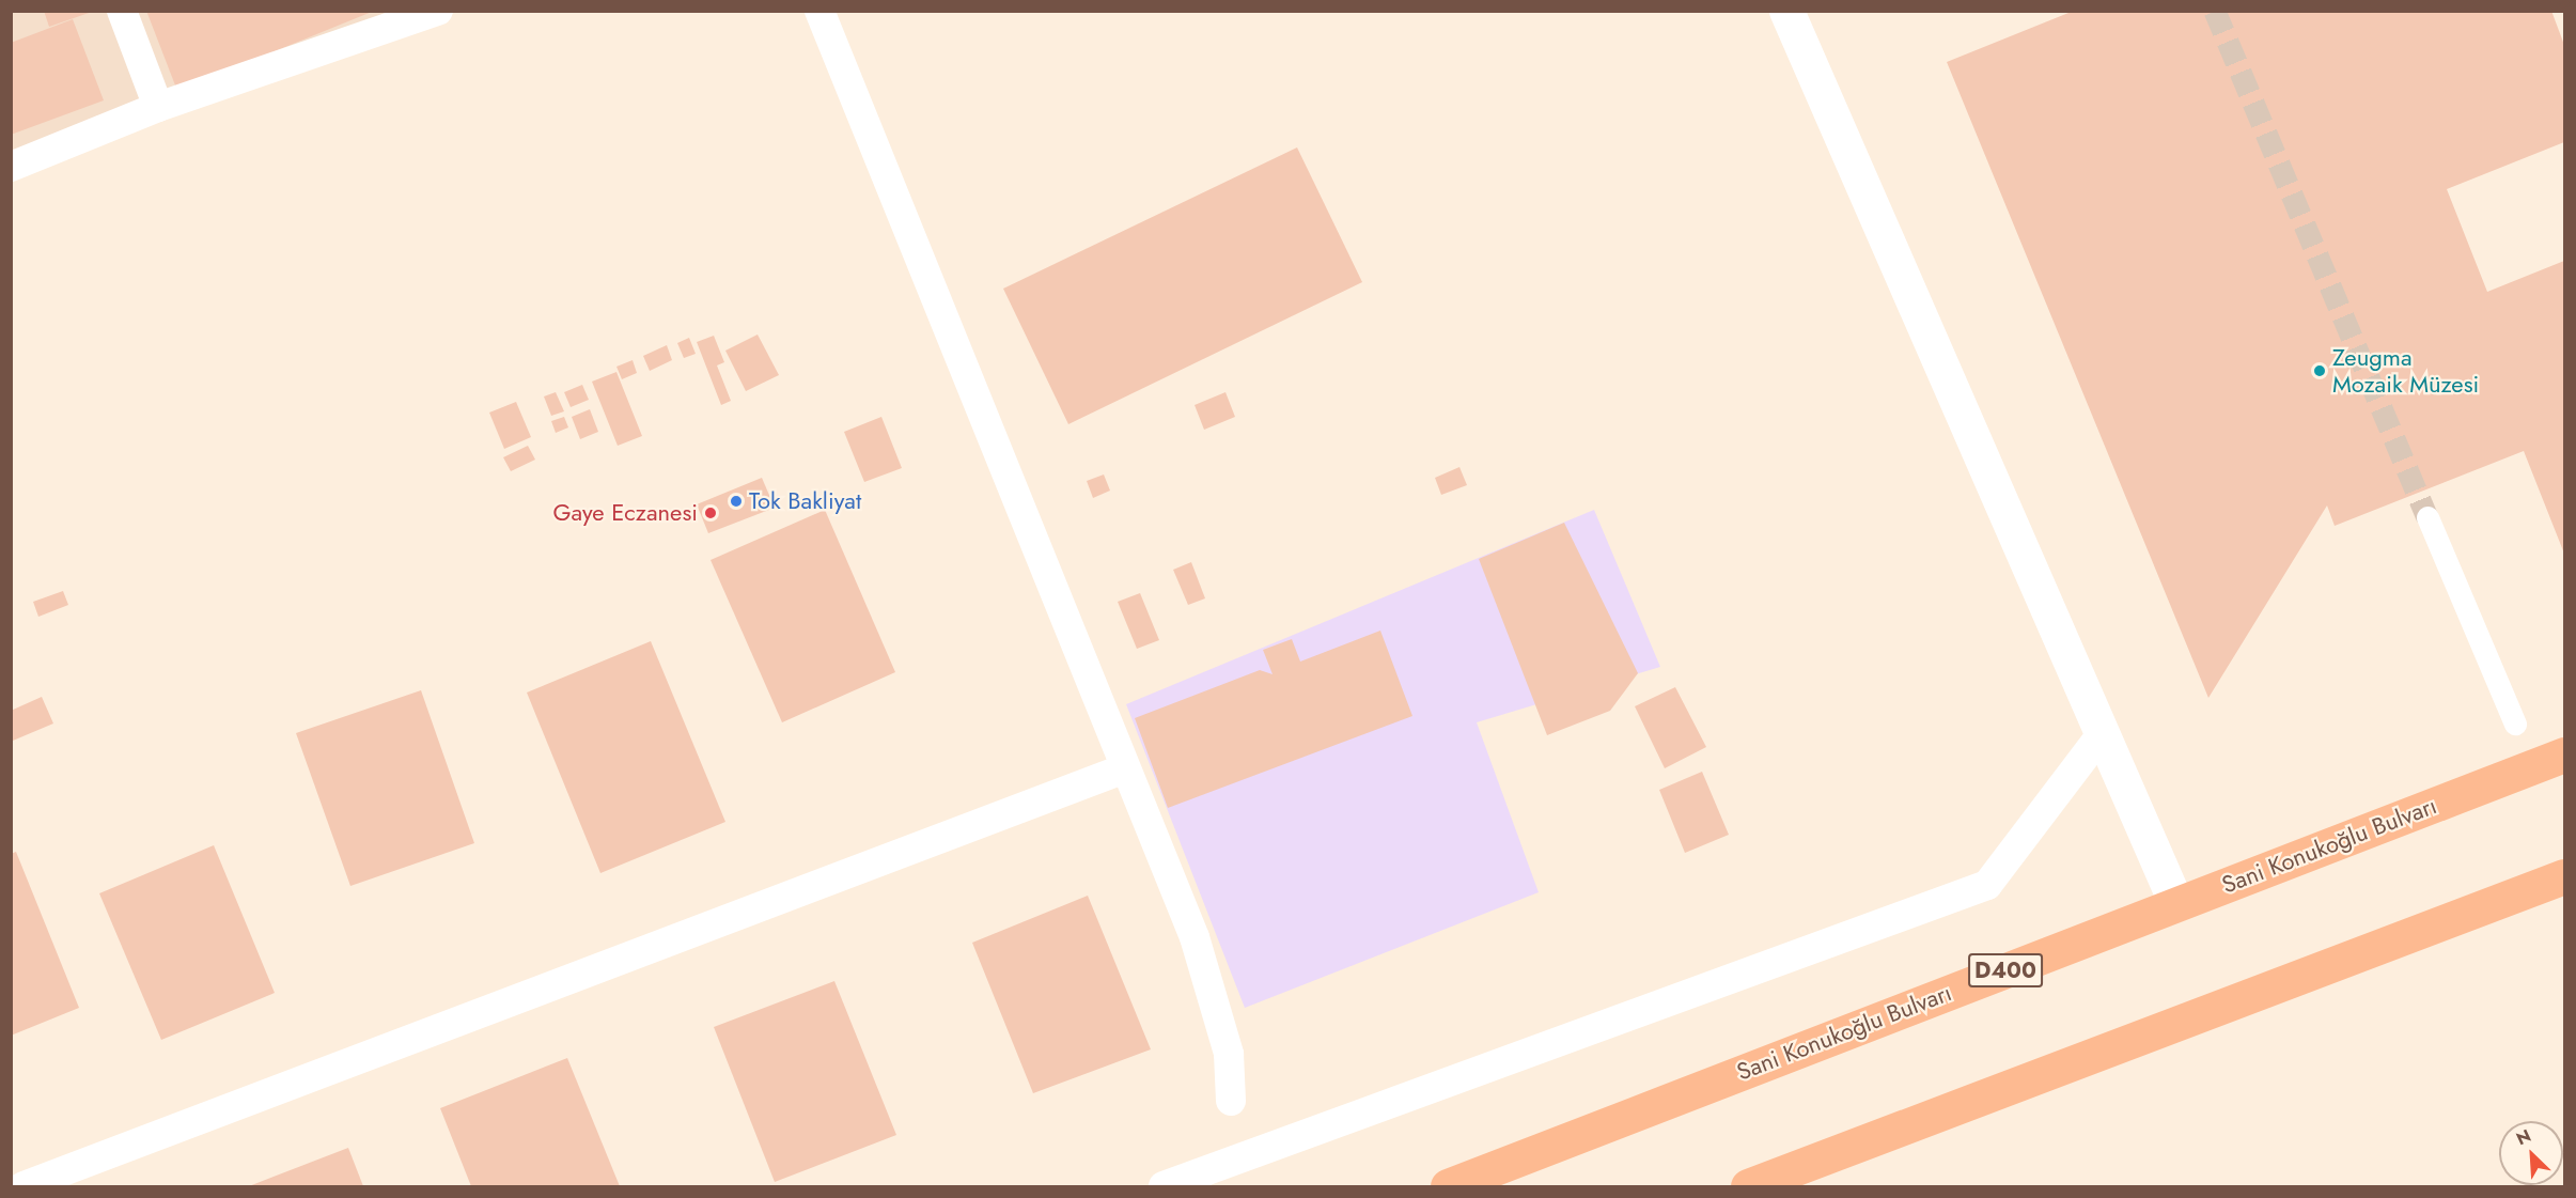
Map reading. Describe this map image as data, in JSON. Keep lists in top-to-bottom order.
{
  "streets": {
    "highway": ["Sani Konukoğlu Bulvarı", "D400"]
  },
  "places": ["Zeugma Mozaik Müzesi", "Tok Bakliyat", "Gaye Eczanesi"],
  "north": "top left"
}
